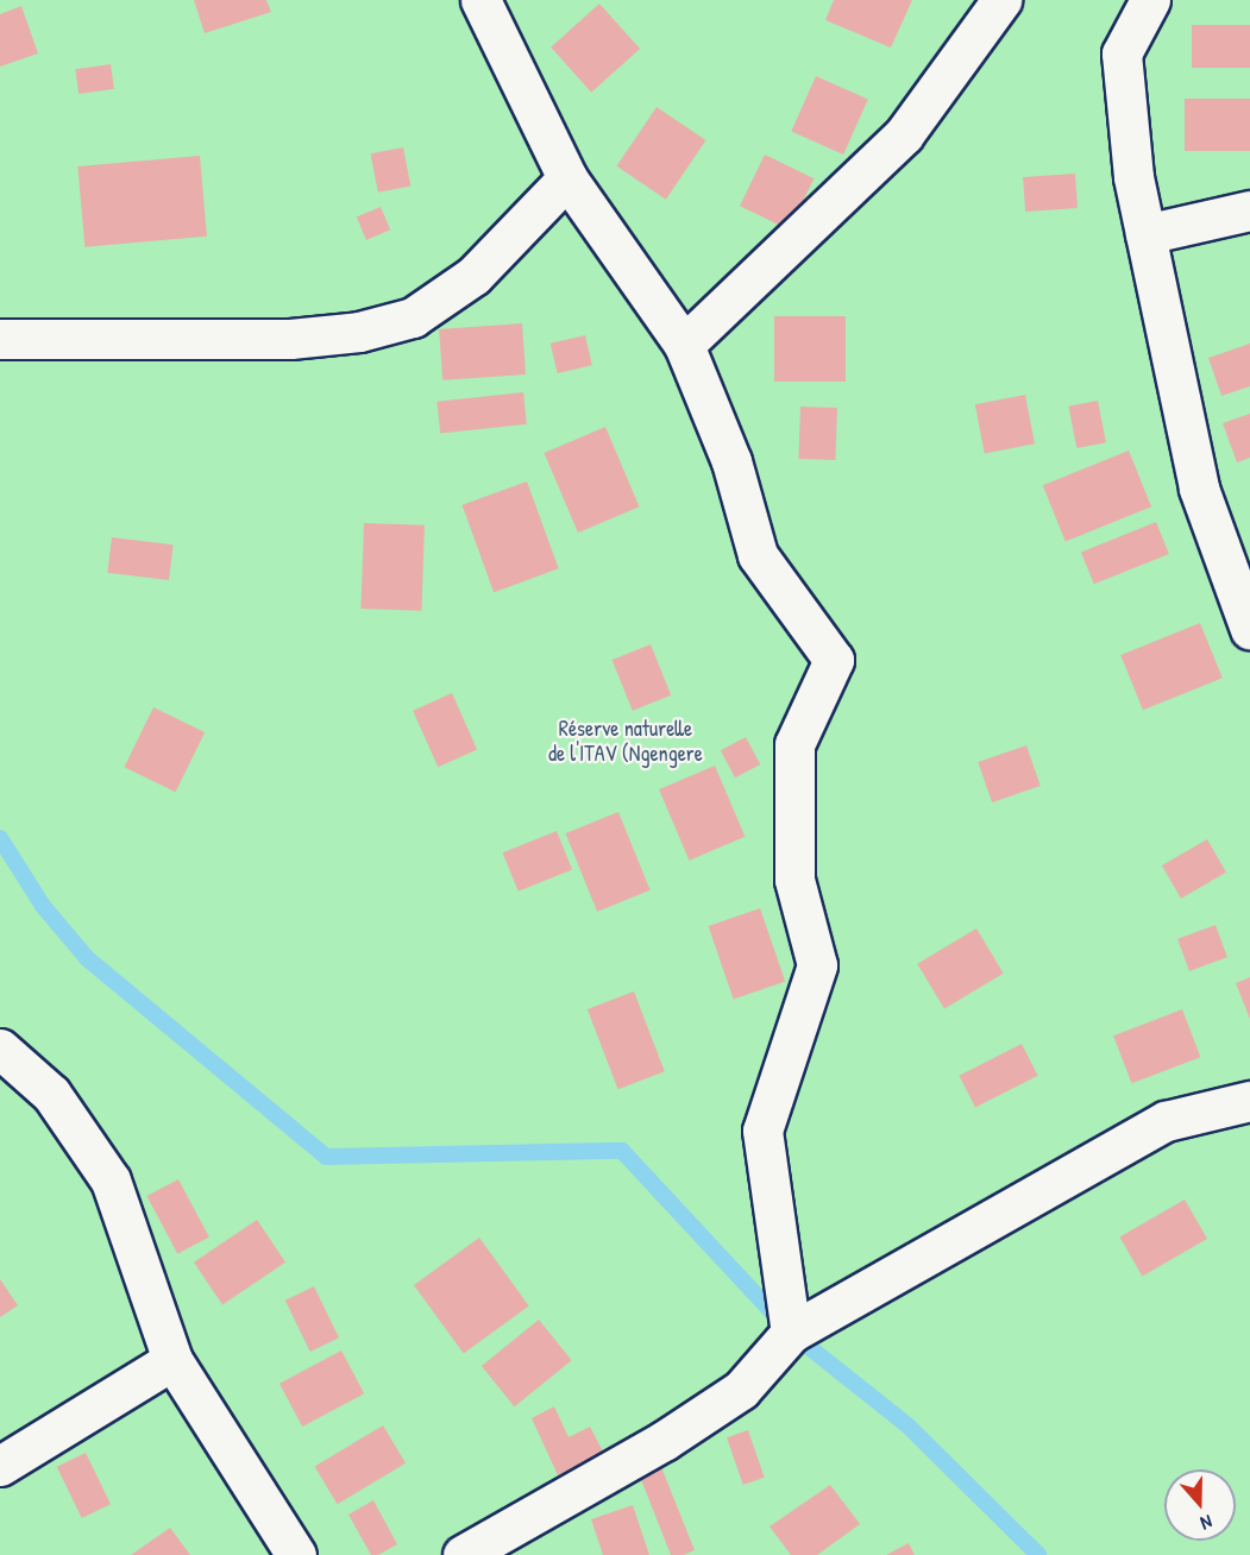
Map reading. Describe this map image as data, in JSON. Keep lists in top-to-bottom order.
{
  "parks": ["Réserve naturelle de l'ITAV (Ngengere"],
  "north": "bottom"
}
